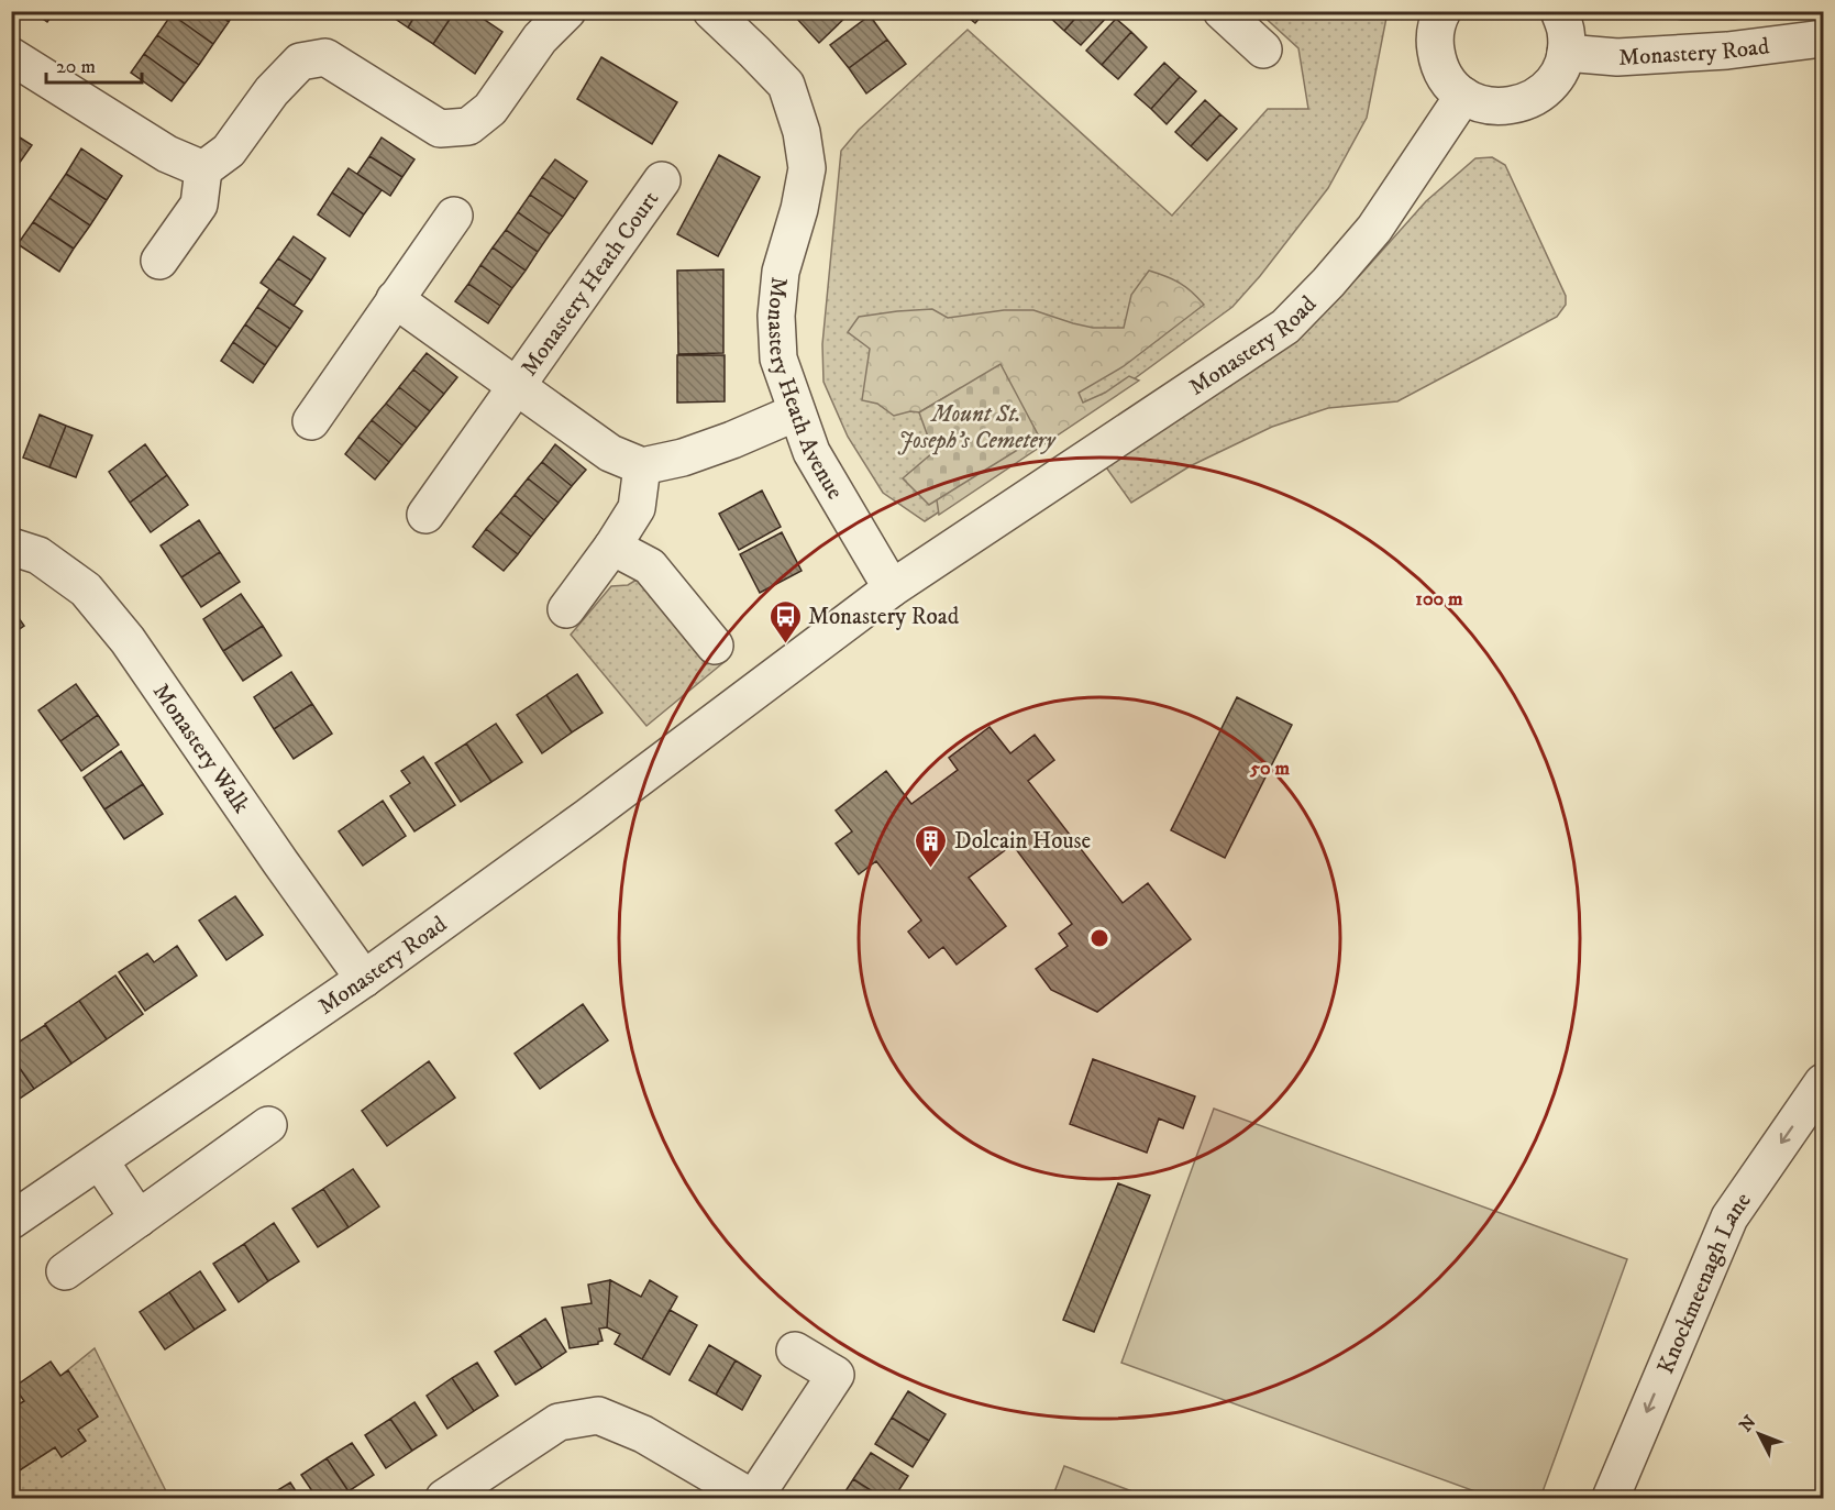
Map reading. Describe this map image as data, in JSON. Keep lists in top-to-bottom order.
{
  "streets": {
    "street": [
      "Monastery Road",
      "Monastery Heath Court",
      "Monastery Heath Avenue",
      "Monastery Walk",
      "Knockmeenagh Lane"
    ]
  },
  "crossings": [
    ["Monastery Road", "Monastery Heath Avenue"],
    ["Monastery Road", "Monastery Walk"]
  ],
  "one_way": ["Knockmeenagh Lane"],
  "parks": ["Mount St. Joseph's Cemetery"],
  "places": {
    "bus stop": ["Monastery Road"],
    "building": ["Dolcain House"]
  },
  "scale_bar": "20 m",
  "north": "top left",
  "rings": ["100 m", "50 m"]
}
